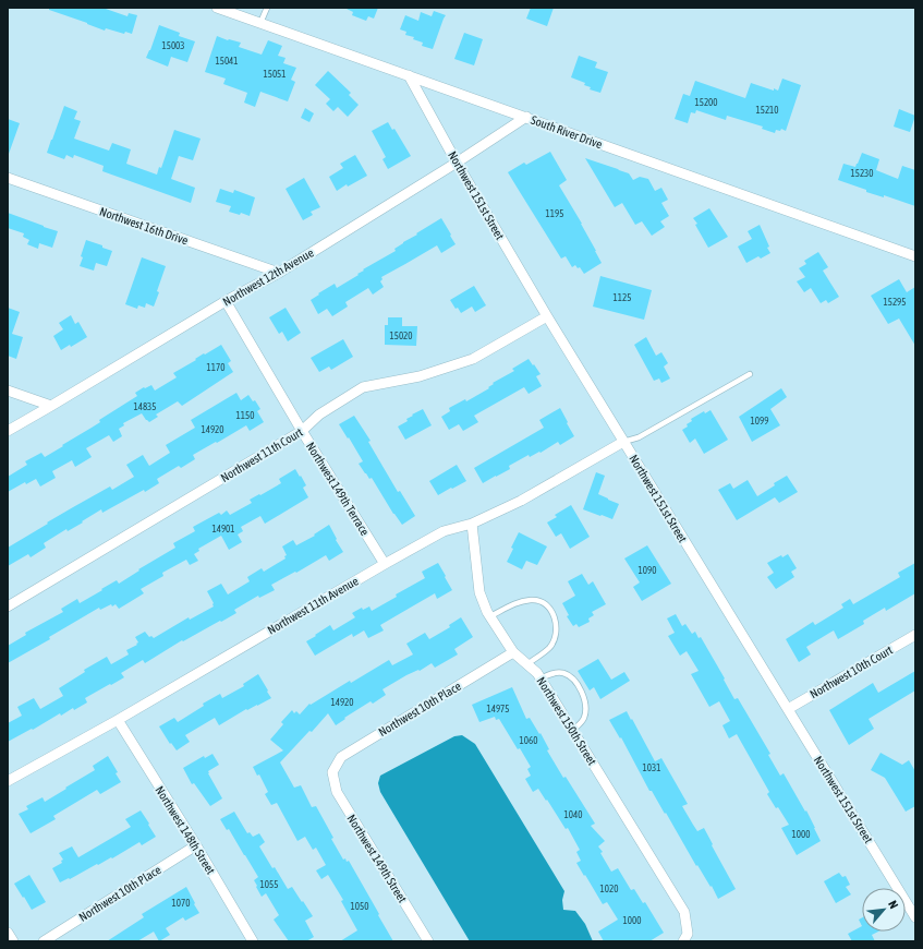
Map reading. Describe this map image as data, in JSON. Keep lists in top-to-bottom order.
{
  "streets": {
    "street": [
      "South River Drive",
      "Northwest 151st Street",
      "Northwest 16th Drive",
      "Northwest 12th Avenue",
      "Northwest 11th Court",
      "Northwest 149th Terrace",
      "Northwest 11th Avenue",
      "Northwest 10th Court",
      "Northwest 10th Place",
      "Northwest 150th Street",
      "Northwest 148th Street",
      "Northwest 149th Street"
    ]
  },
  "crossings": [
    ["South River Drive", "Northwest 151st Street"],
    ["South River Drive", "Northwest 12th Avenue"],
    ["Northwest 151st Street", "Northwest 12th Avenue"],
    ["Northwest 151st Street", "Northwest 11th Court"],
    ["Northwest 151st Street", "Northwest 11th Avenue"],
    ["Northwest 151st Street", "Northwest 10th Court"],
    ["Northwest 16th Drive", "Northwest 12th Avenue"],
    ["Northwest 12th Avenue", "Northwest 149th Terrace"],
    ["Northwest 11th Court", "Northwest 149th Terrace"],
    ["Northwest 149th Terrace", "Northwest 11th Avenue"],
    ["Northwest 11th Avenue", "Northwest 150th Street"],
    ["Northwest 11th Avenue", "Northwest 148th Street"],
    ["Northwest 10th Place", "Northwest 150th Street"],
    ["Northwest 10th Place", "Northwest 148th Street"],
    ["Northwest 10th Place", "Northwest 149th Street"]
  ],
  "house_numbers": [
    "15003",
    "15041",
    "15051",
    "15200",
    "15210",
    "15230",
    "1195",
    "1125",
    "15295",
    "15020",
    "1170",
    "14835",
    "1150",
    "1099",
    "14920",
    "14901",
    "1090",
    "14920",
    "14975",
    "1060",
    "1031",
    "1040",
    "1000",
    "1055",
    "1020",
    "1070",
    "1050",
    "1000"
  ],
  "north": "top right"
}
